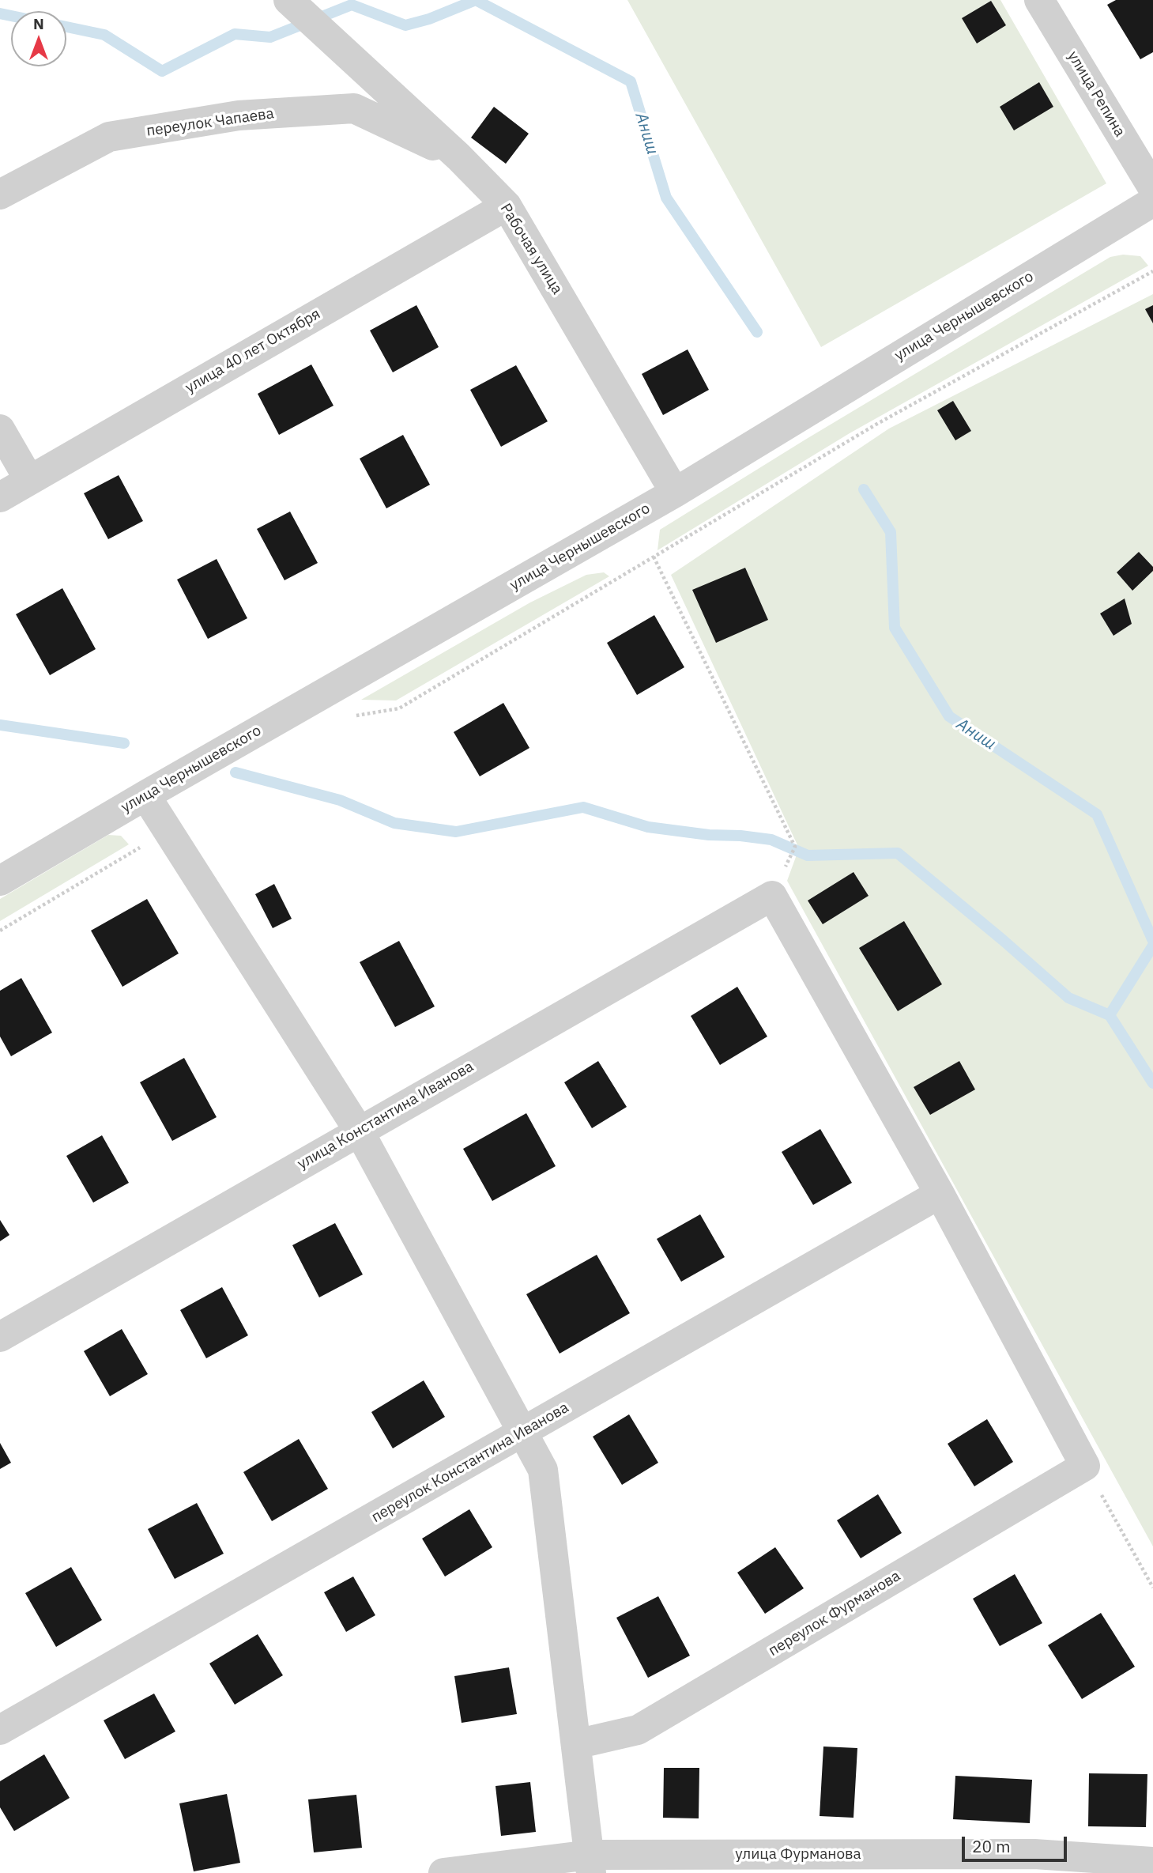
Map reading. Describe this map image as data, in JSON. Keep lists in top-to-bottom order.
{
  "streets": {
    "street": [
      "улица Репина",
      "переулок Чапаева",
      "Рабочая улица",
      "улица Чернышевского",
      "улица 40 лет Октября",
      "улица Константина Иванова",
      "переулок Константина Иванова",
      "переулок Фурманова",
      "улица Фурманова"
    ]
  },
  "crossings": [
    ["переулок Чапаева", "Рабочая улица"],
    ["Рабочая улица", "улица Чернышевского"],
    ["Рабочая улица", "улица 40 лет Октября"],
    ["улица Константина Иванова", "переулок Константина Иванова"]
  ],
  "water": ["Аниш"],
  "scale_bar": "20 m",
  "north": "top"
}
